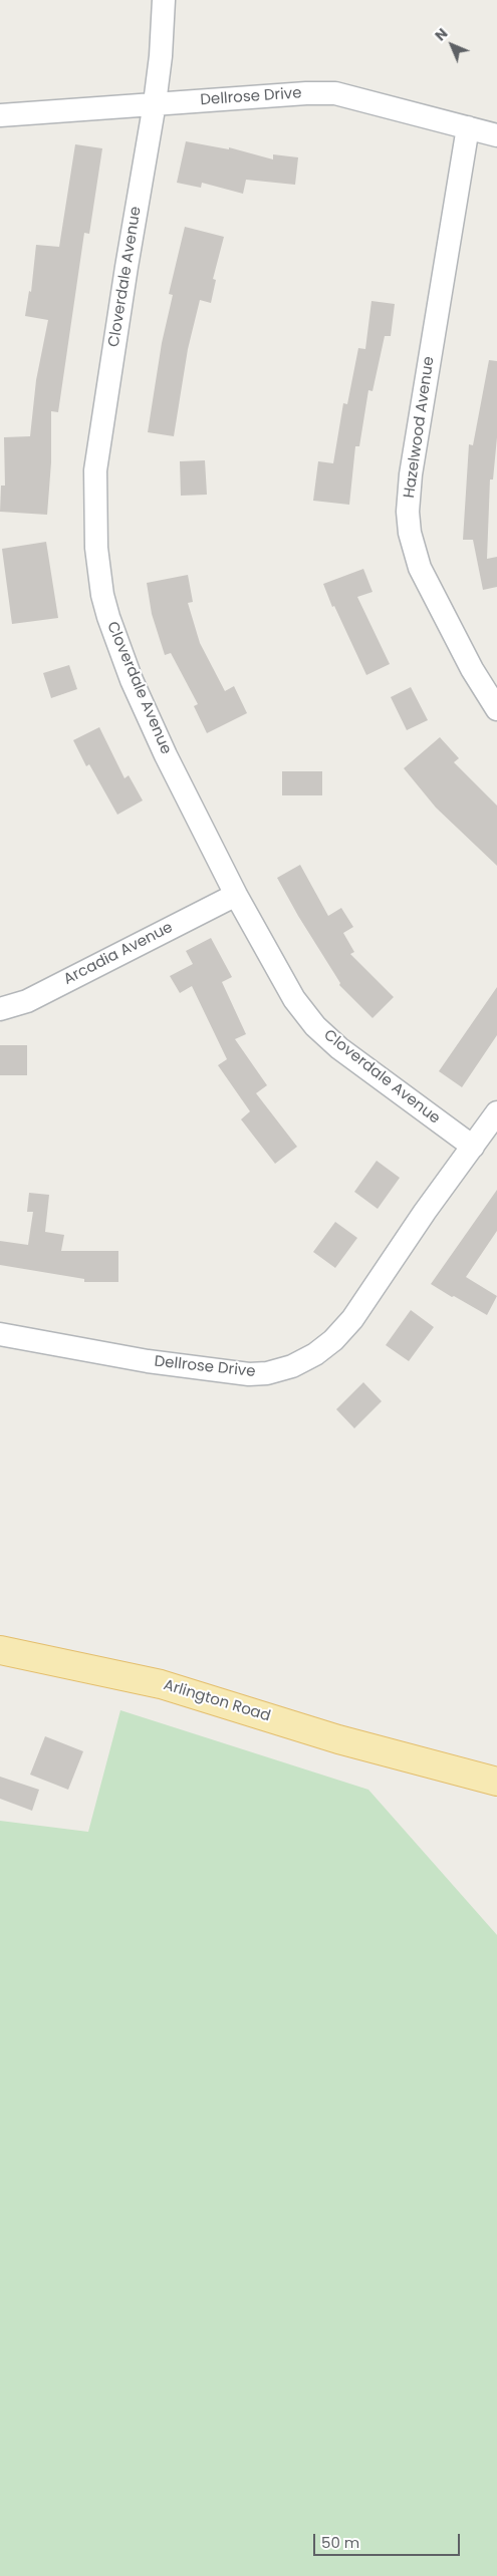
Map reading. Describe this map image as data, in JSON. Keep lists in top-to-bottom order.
{
  "streets": {
    "main road": ["Arlington Road"],
    "street": [
      "Dellrose Drive",
      "Cloverdale Avenue",
      "Hazelwood Avenue",
      "Arcadia Avenue"
    ]
  },
  "crossings": [
    ["Dellrose Drive", "Cloverdale Avenue"],
    ["Dellrose Drive", "Hazelwood Avenue"],
    ["Cloverdale Avenue", "Arcadia Avenue"]
  ],
  "scale_bar": "50 m",
  "north": "top left"
}
